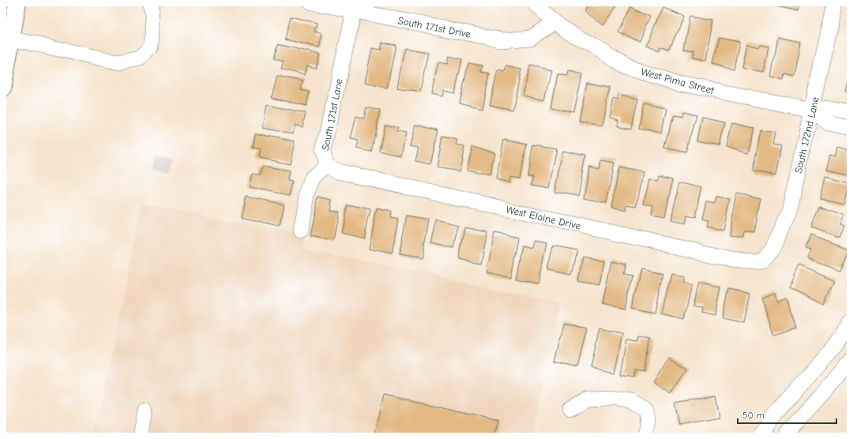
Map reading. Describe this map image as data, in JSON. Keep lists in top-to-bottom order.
{
  "streets": {
    "street": [
      "South 171st Drive",
      "West Pima Street",
      "South 171st Lane",
      "South 172nd Lane",
      "West Elaine Drive"
    ]
  },
  "crossings": [
    ["South 171st Drive", "West Pima Street"],
    ["South 171st Drive", "South 171st Lane"],
    ["West Pima Street", "South 172nd Lane"],
    ["South 171st Lane", "West Elaine Drive"],
    ["South 172nd Lane", "West Elaine Drive"]
  ],
  "scale_bar": "50 m"
}
